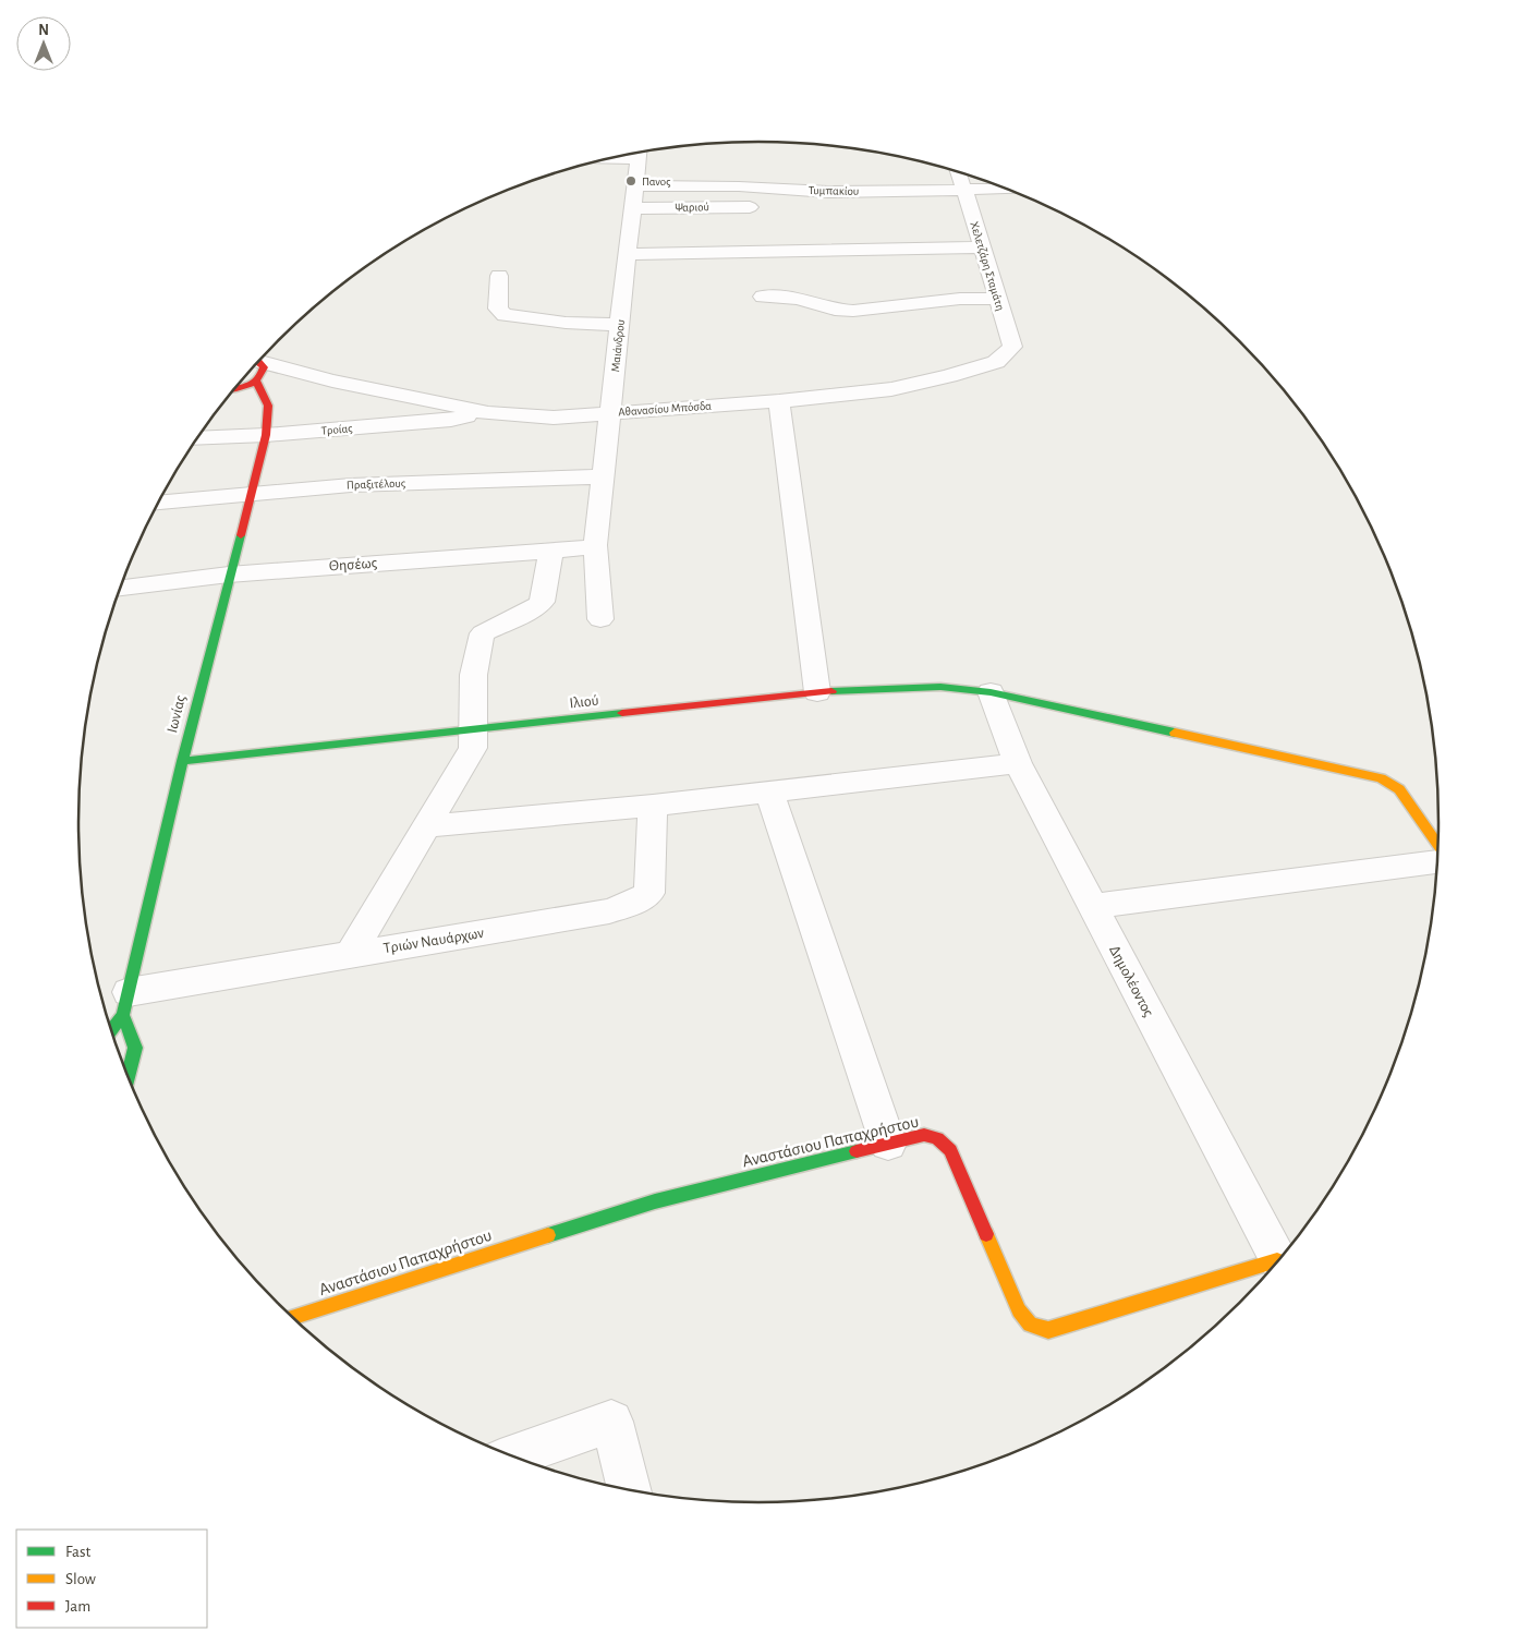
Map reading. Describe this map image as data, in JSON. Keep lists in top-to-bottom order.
{
  "streets": {
    "street": [
      "Τυμπακίου",
      "Ψαριού",
      "Χελετζάρη Σταμάτη",
      "Μαιάνδρου",
      "Αθανασίου Μπόσδα",
      "Τροίας",
      "Πραξιτέλους",
      "Θησέως",
      "Ιλιού",
      "Ιωνίας",
      "Τριών Ναυάρχων",
      "Δημολέοντος",
      "Αναστάσιου Παπαχρήστου"
    ]
  },
  "crossings": [
    ["Τυμπακίου", "Ψαριού"],
    ["Τυμπακίου", "Χελετζάρη Σταμάτη"],
    ["Τυμπακίου", "Μαιάνδρου"],
    ["Ψαριού", "Μαιάνδρου"],
    ["Χελετζάρη Σταμάτη", "Αθανασίου Μπόσδα"],
    ["Μαιάνδρου", "Αθανασίου Μπόσδα"],
    ["Μαιάνδρου", "Πραξιτέλους"],
    ["Μαιάνδρου", "Θησέως"],
    ["Αθανασίου Μπόσδα", "Τροίας"],
    ["Αθανασίου Μπόσδα", "Ιωνίας"],
    ["Τροίας", "Ιωνίας"],
    ["Πραξιτέλους", "Ιωνίας"],
    ["Θησέως", "Ιωνίας"],
    ["Ιλιού", "Ιωνίας"],
    ["Ιλιού", "Δημολέοντος"],
    ["Ιωνίας", "Τριών Ναυάρχων"]
  ],
  "places": ["Πανος"],
  "legend": ["Fast", "Slow", "Jam"],
  "north": "top"
}
